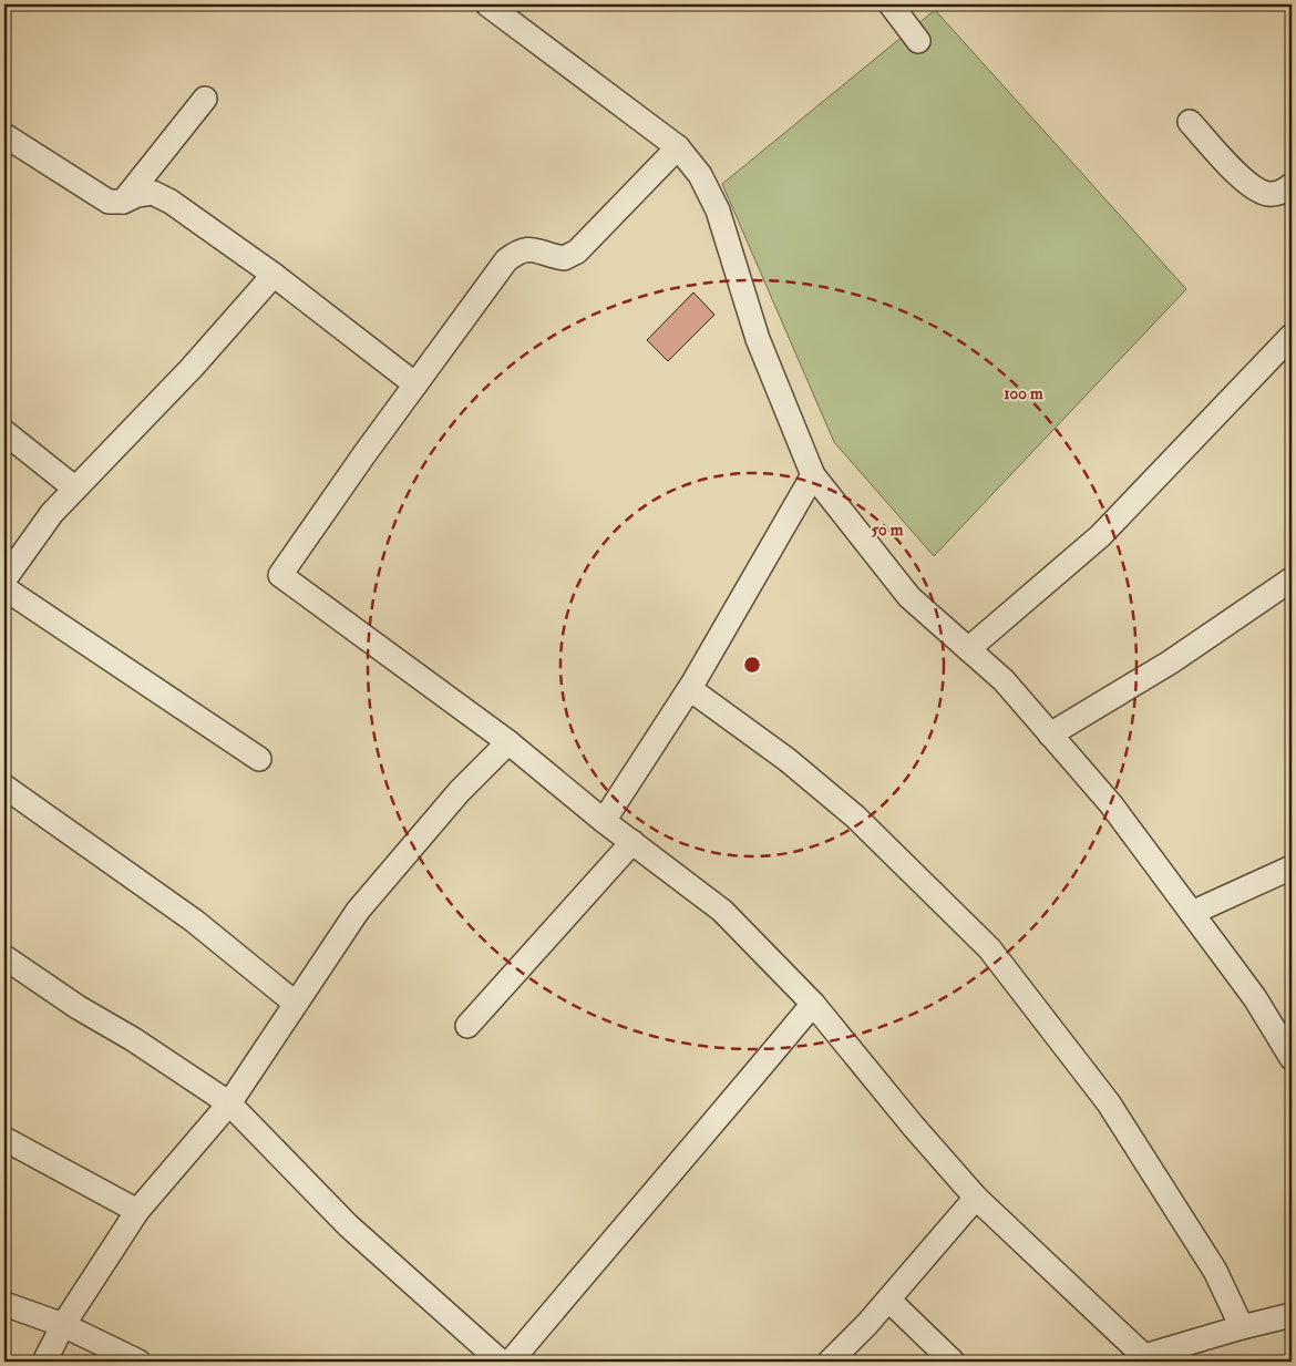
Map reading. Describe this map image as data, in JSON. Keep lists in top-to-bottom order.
{
  "rings": ["100 m", "50 m"]
}
